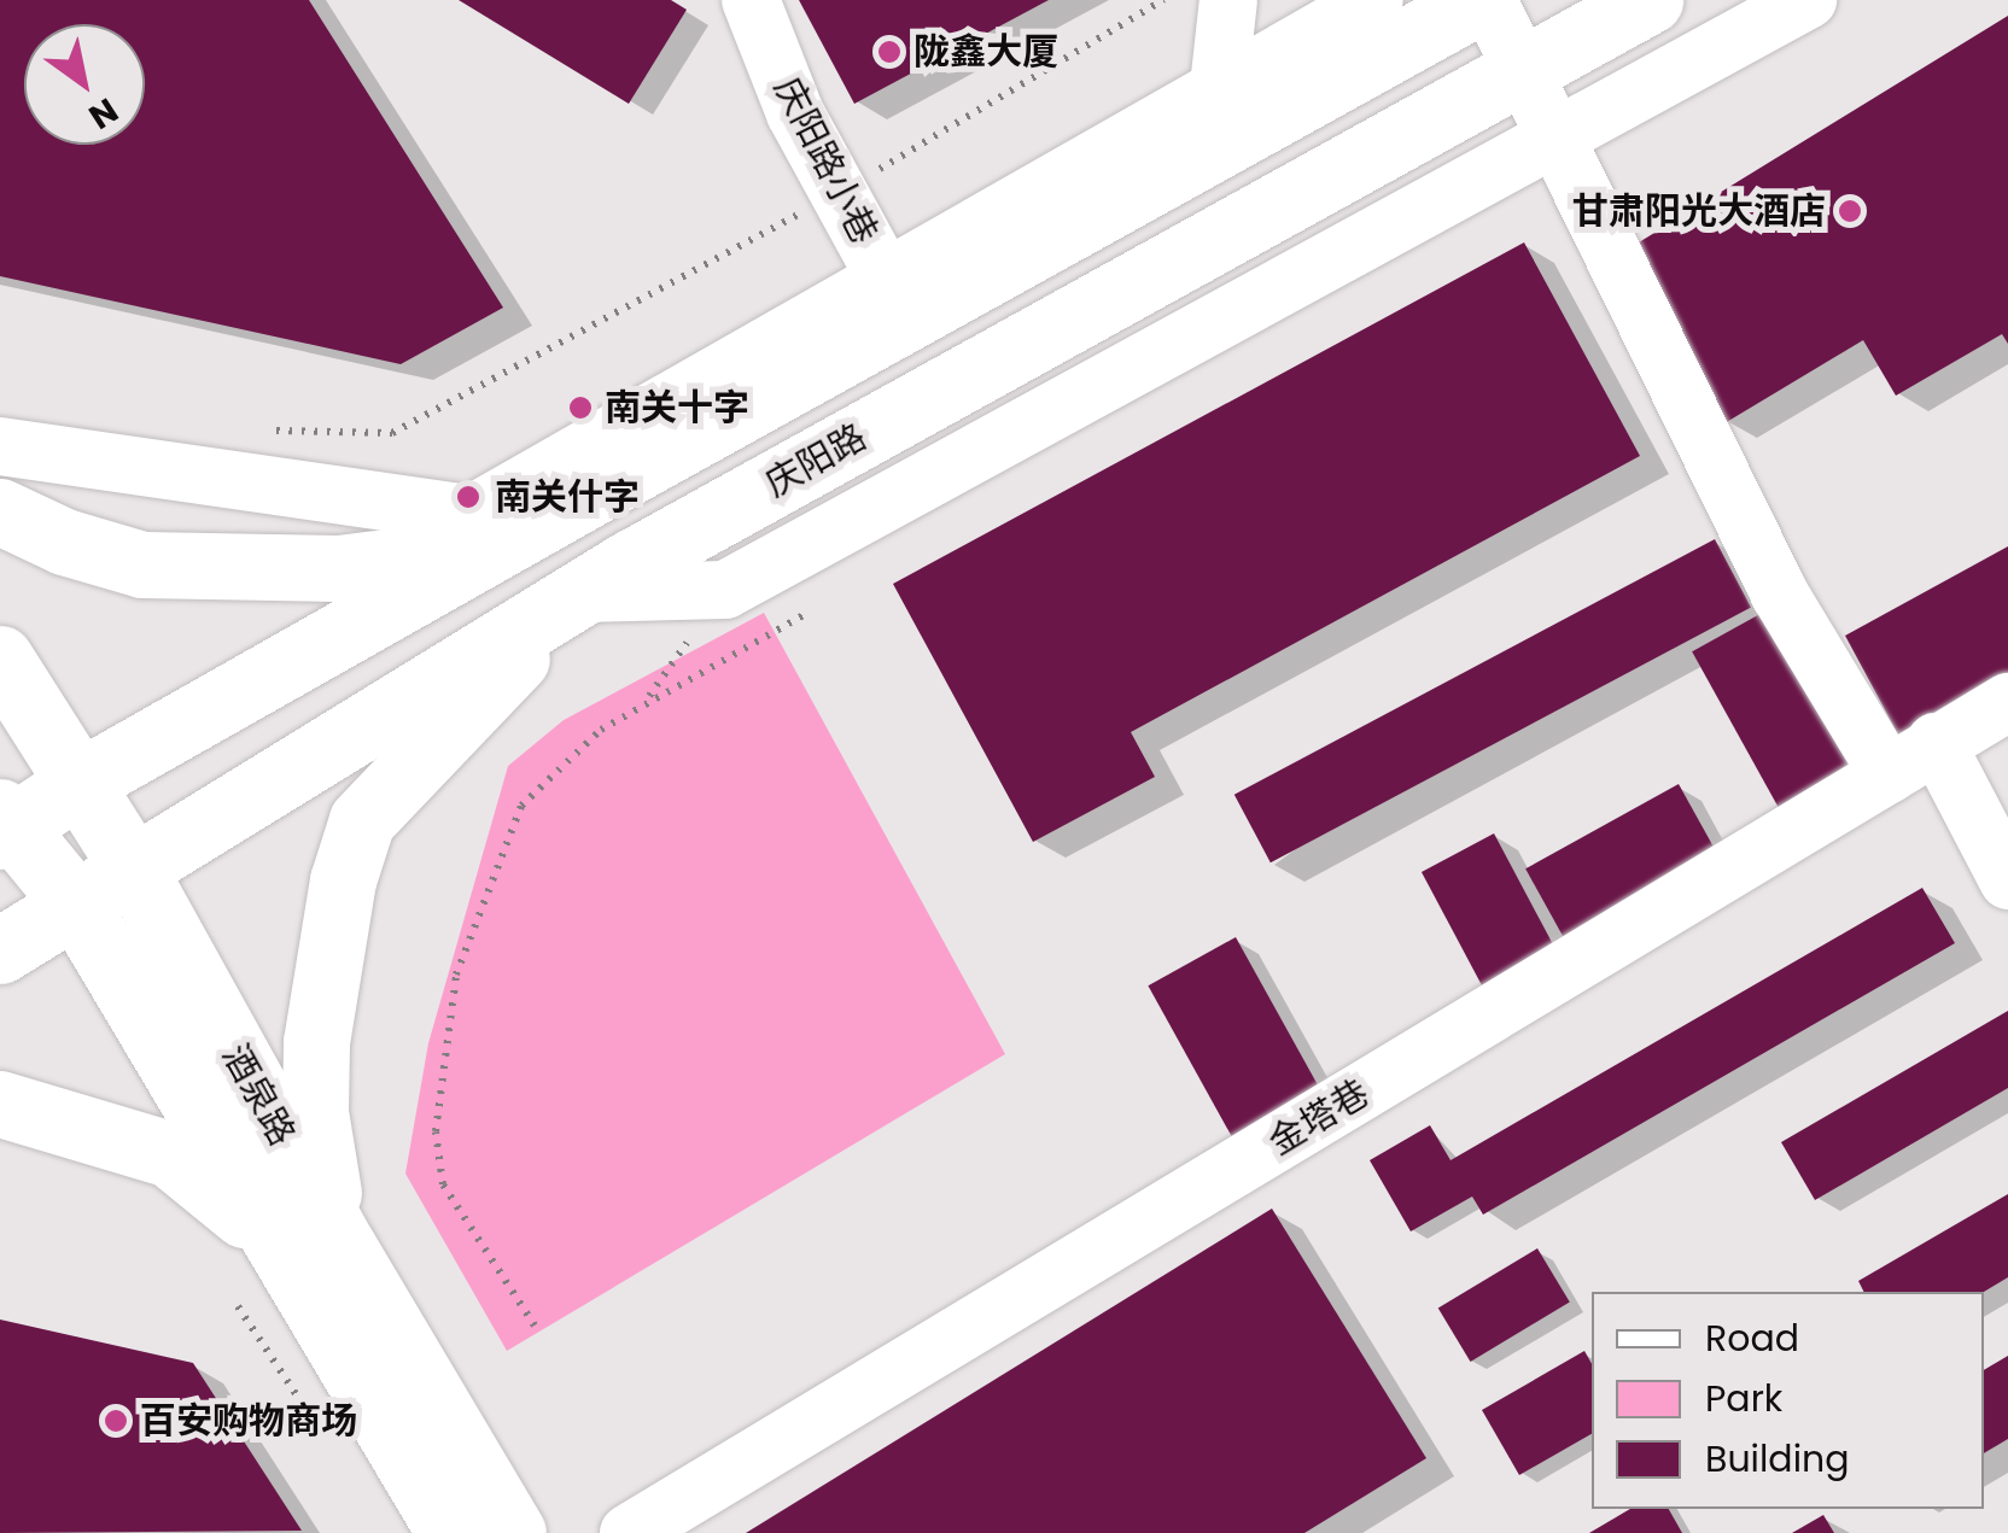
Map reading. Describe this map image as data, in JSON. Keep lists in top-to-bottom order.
{
  "streets": {
    "main road": ["庆阳路", "酒泉路"],
    "street": ["庆阳路小巷", "金塔巷"]
  },
  "crossings": [
    ["庆阳路", "酒泉路"]
  ],
  "places": [
    "陇鑫大厦",
    "甘肃阳光大酒店",
    "南关十字",
    "南关什字",
    "百安购物商场"
  ],
  "legend": ["Road", "Park", "Building"],
  "north": "bottom right"
}
